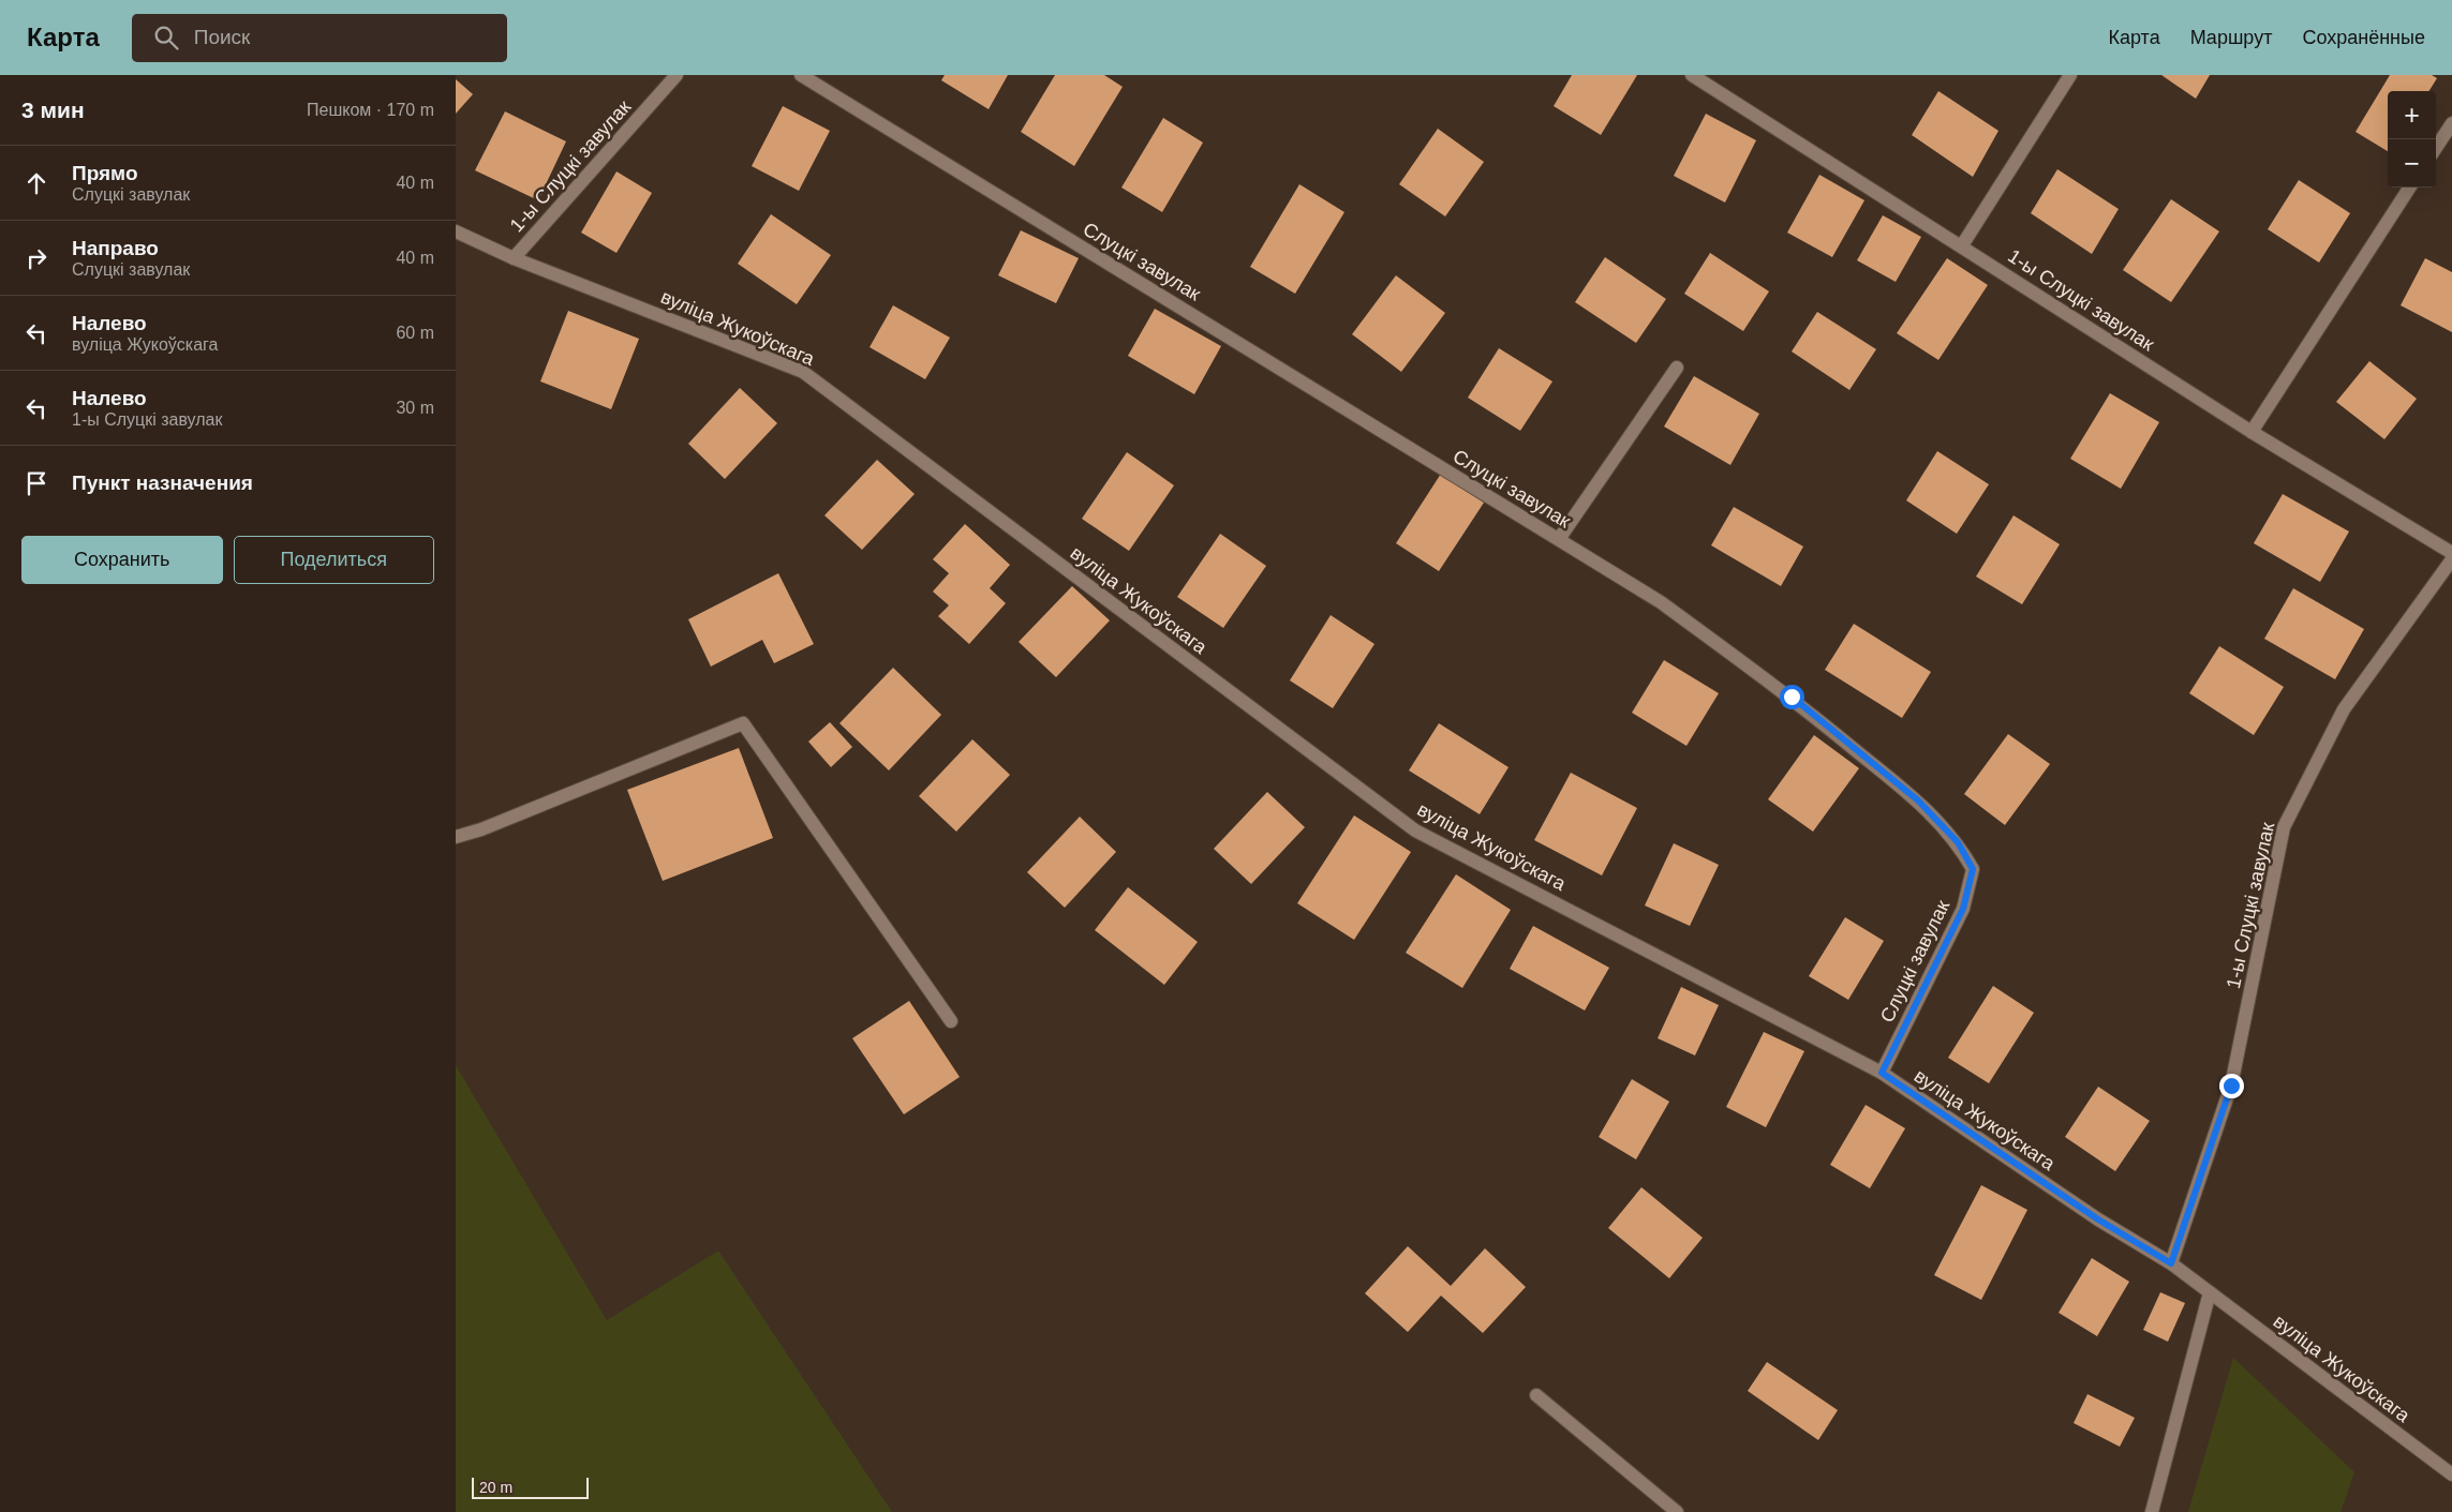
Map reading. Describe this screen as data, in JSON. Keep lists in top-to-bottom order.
{
  "streets": {
    "street": ["1-ы Слуцкі завулак", "Слуцкі завулак", "вуліца Жукоўскага"]
  },
  "crossings": [
    ["1-ы Слуцкі завулак", "вуліца Жукоўскага"],
    ["Слуцкі завулак", "вуліца Жукоўскага"]
  ],
  "scale_bar": "20 m",
  "page": {
    "header": "Карта",
    "search": "Поиск",
    "nav": ["Карта", "Маршрут", "Сохранённые"],
    "heading": ["3 мин", "Пешком · 170 m"],
    "map_buttons": ["+", "−"],
    "list": [
      ["Прямо", "Слуцкі завулак", "40 m"],
      ["Направо", "Слуцкі завулак", "40 m"],
      ["Налево", "вуліца Жукоўскага", "60 m"],
      ["Налево", "1-ы Слуцкі завулак", "30 m"],
      "Пункт назначения"
    ],
    "buttons": ["Сохранить", "Поделиться"],
    "scale": "20 m"
  }
}
